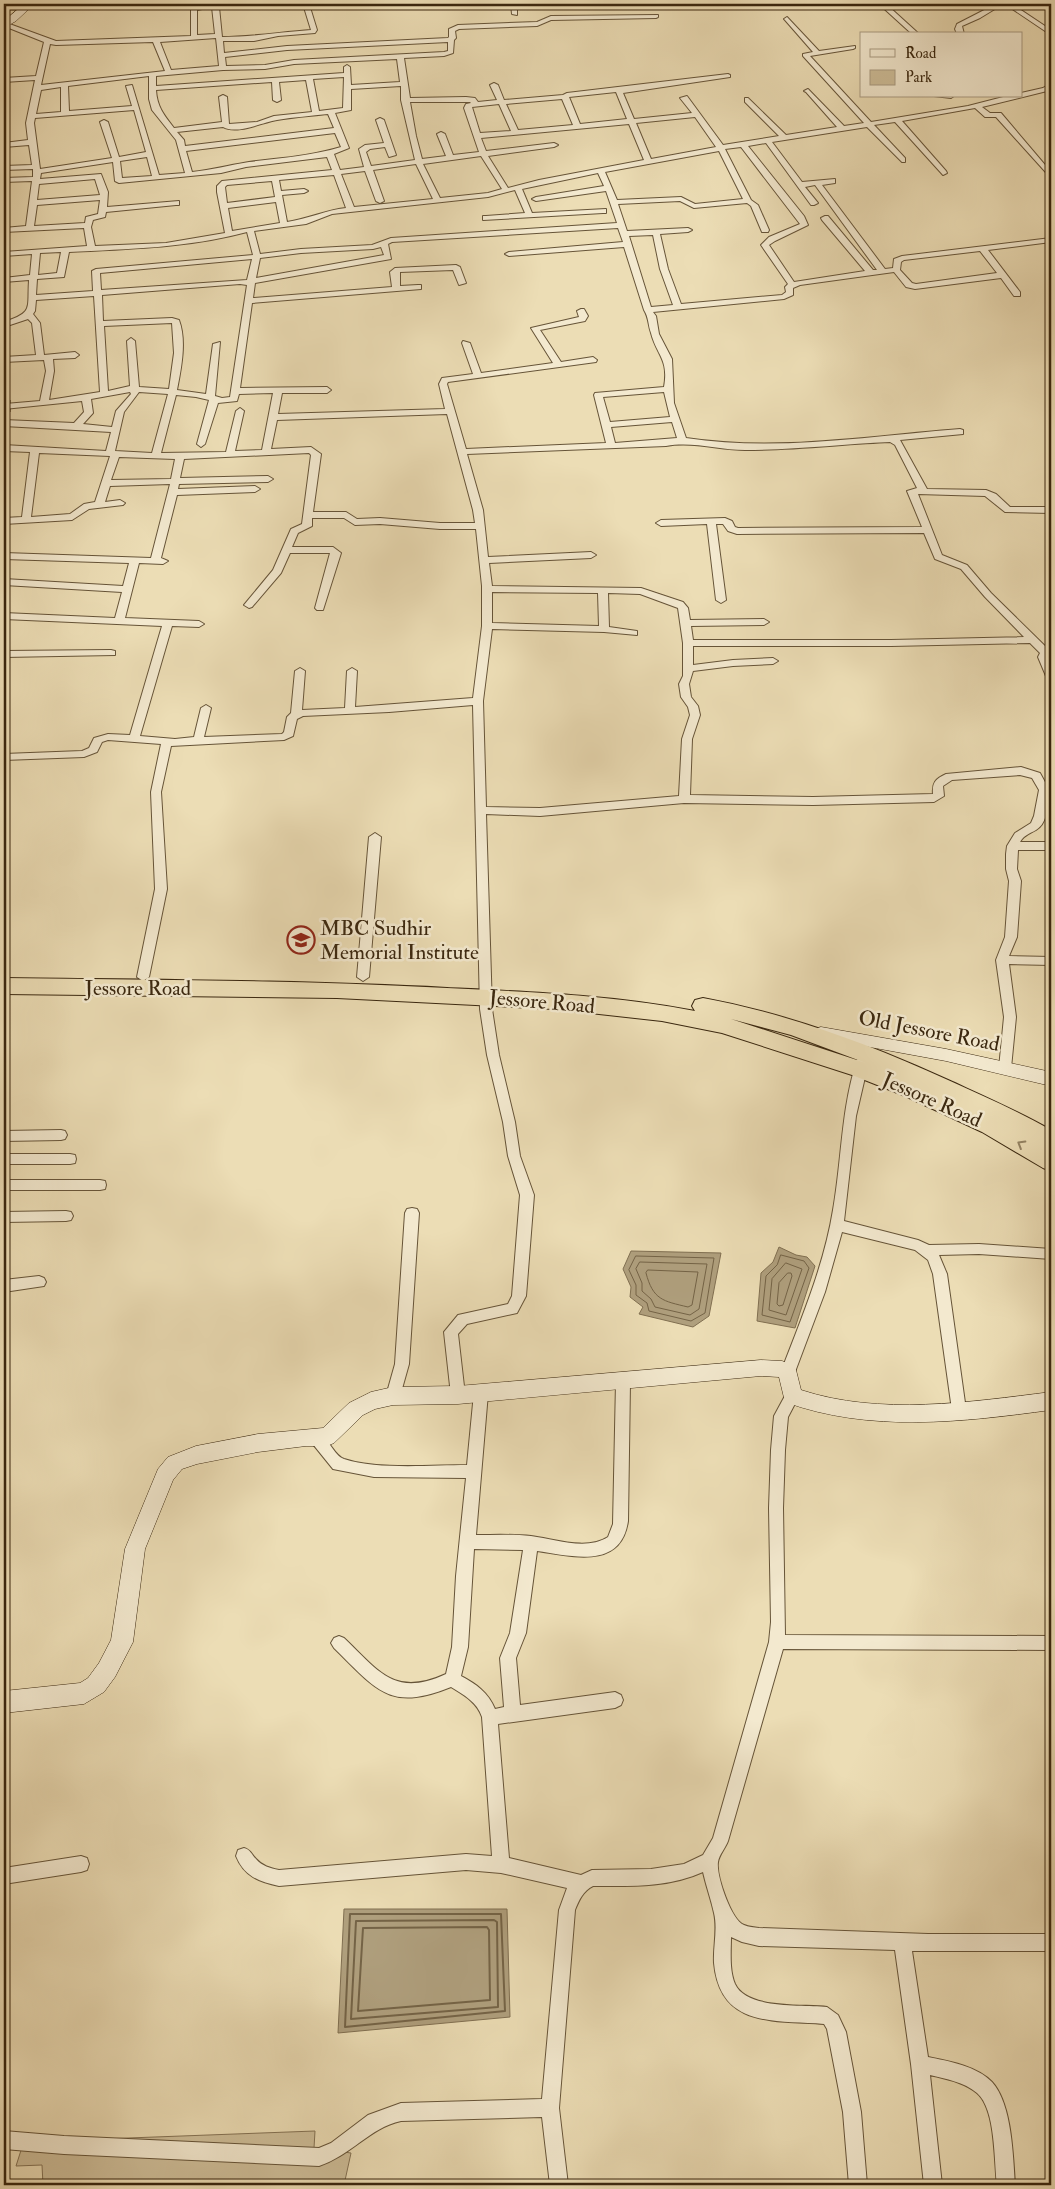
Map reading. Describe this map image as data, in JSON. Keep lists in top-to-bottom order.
{
  "streets": {
    "highway": ["Jessore Road"],
    "street": ["Old Jessore Road"]
  },
  "crossings": [
    ["Jessore Road", "Old Jessore Road"]
  ],
  "places": {
    "school or university": ["MBC Sudhir Memorial Institute"]
  },
  "legend": ["Road", "Park"]
}
